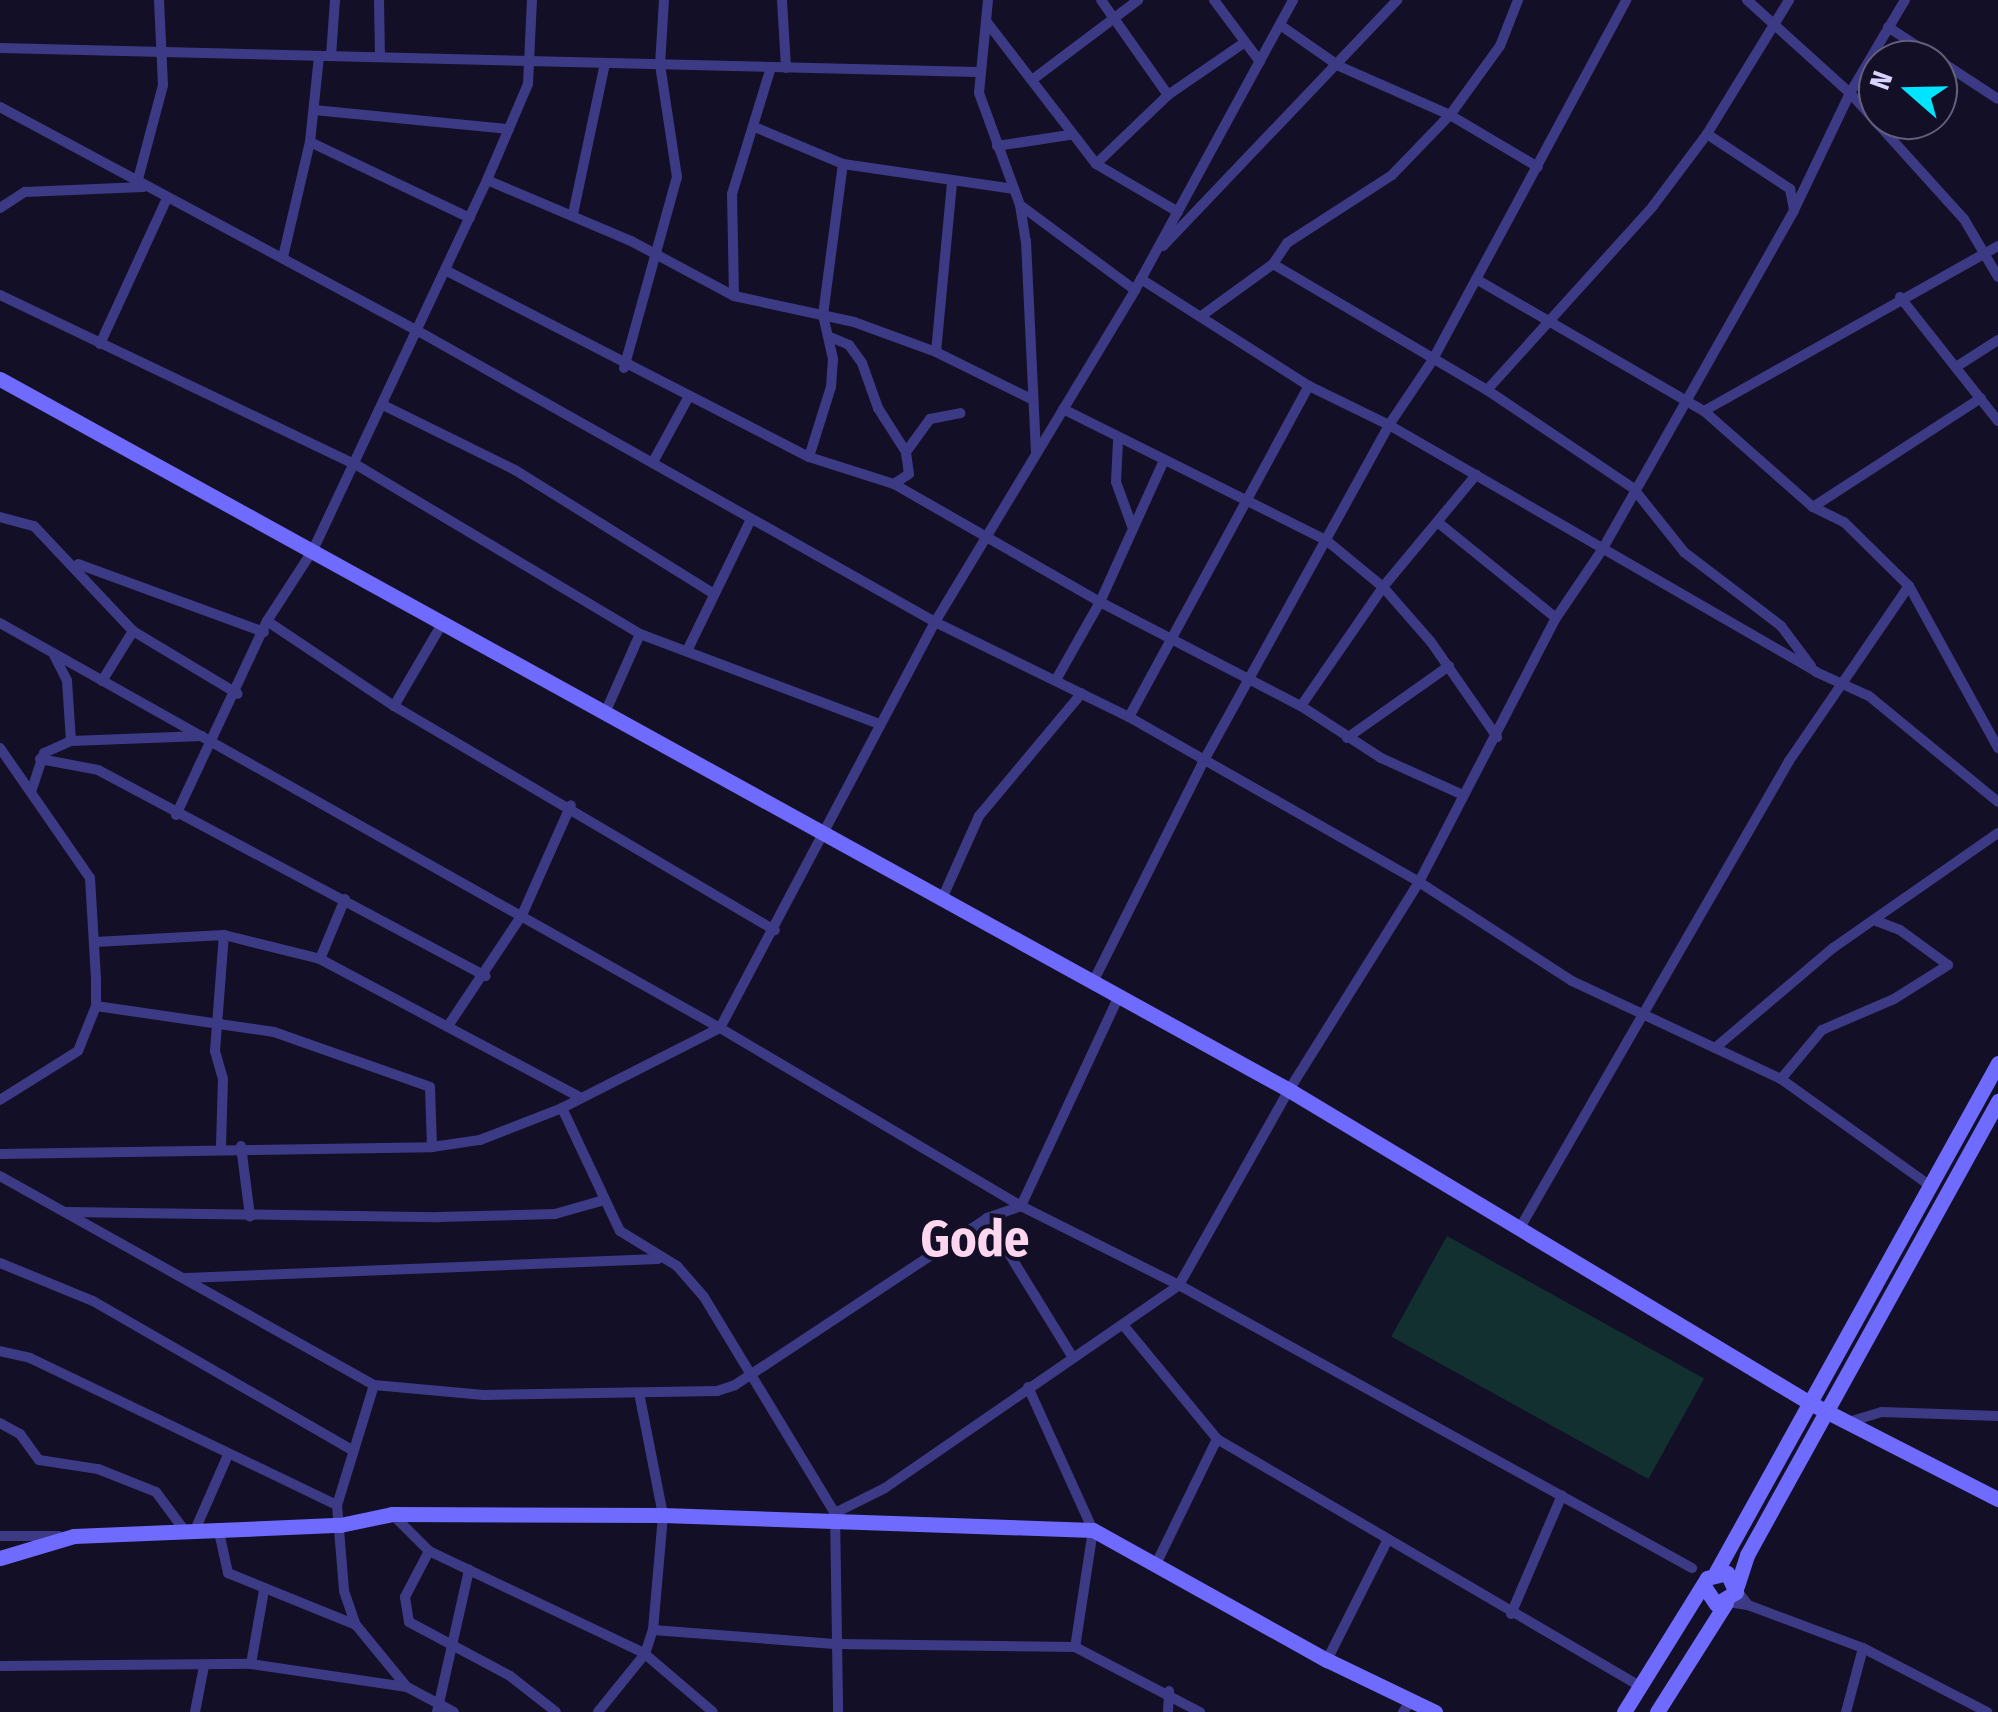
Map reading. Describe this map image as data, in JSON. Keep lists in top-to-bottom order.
{
  "districts": ["Gode"],
  "north": "left"
}
